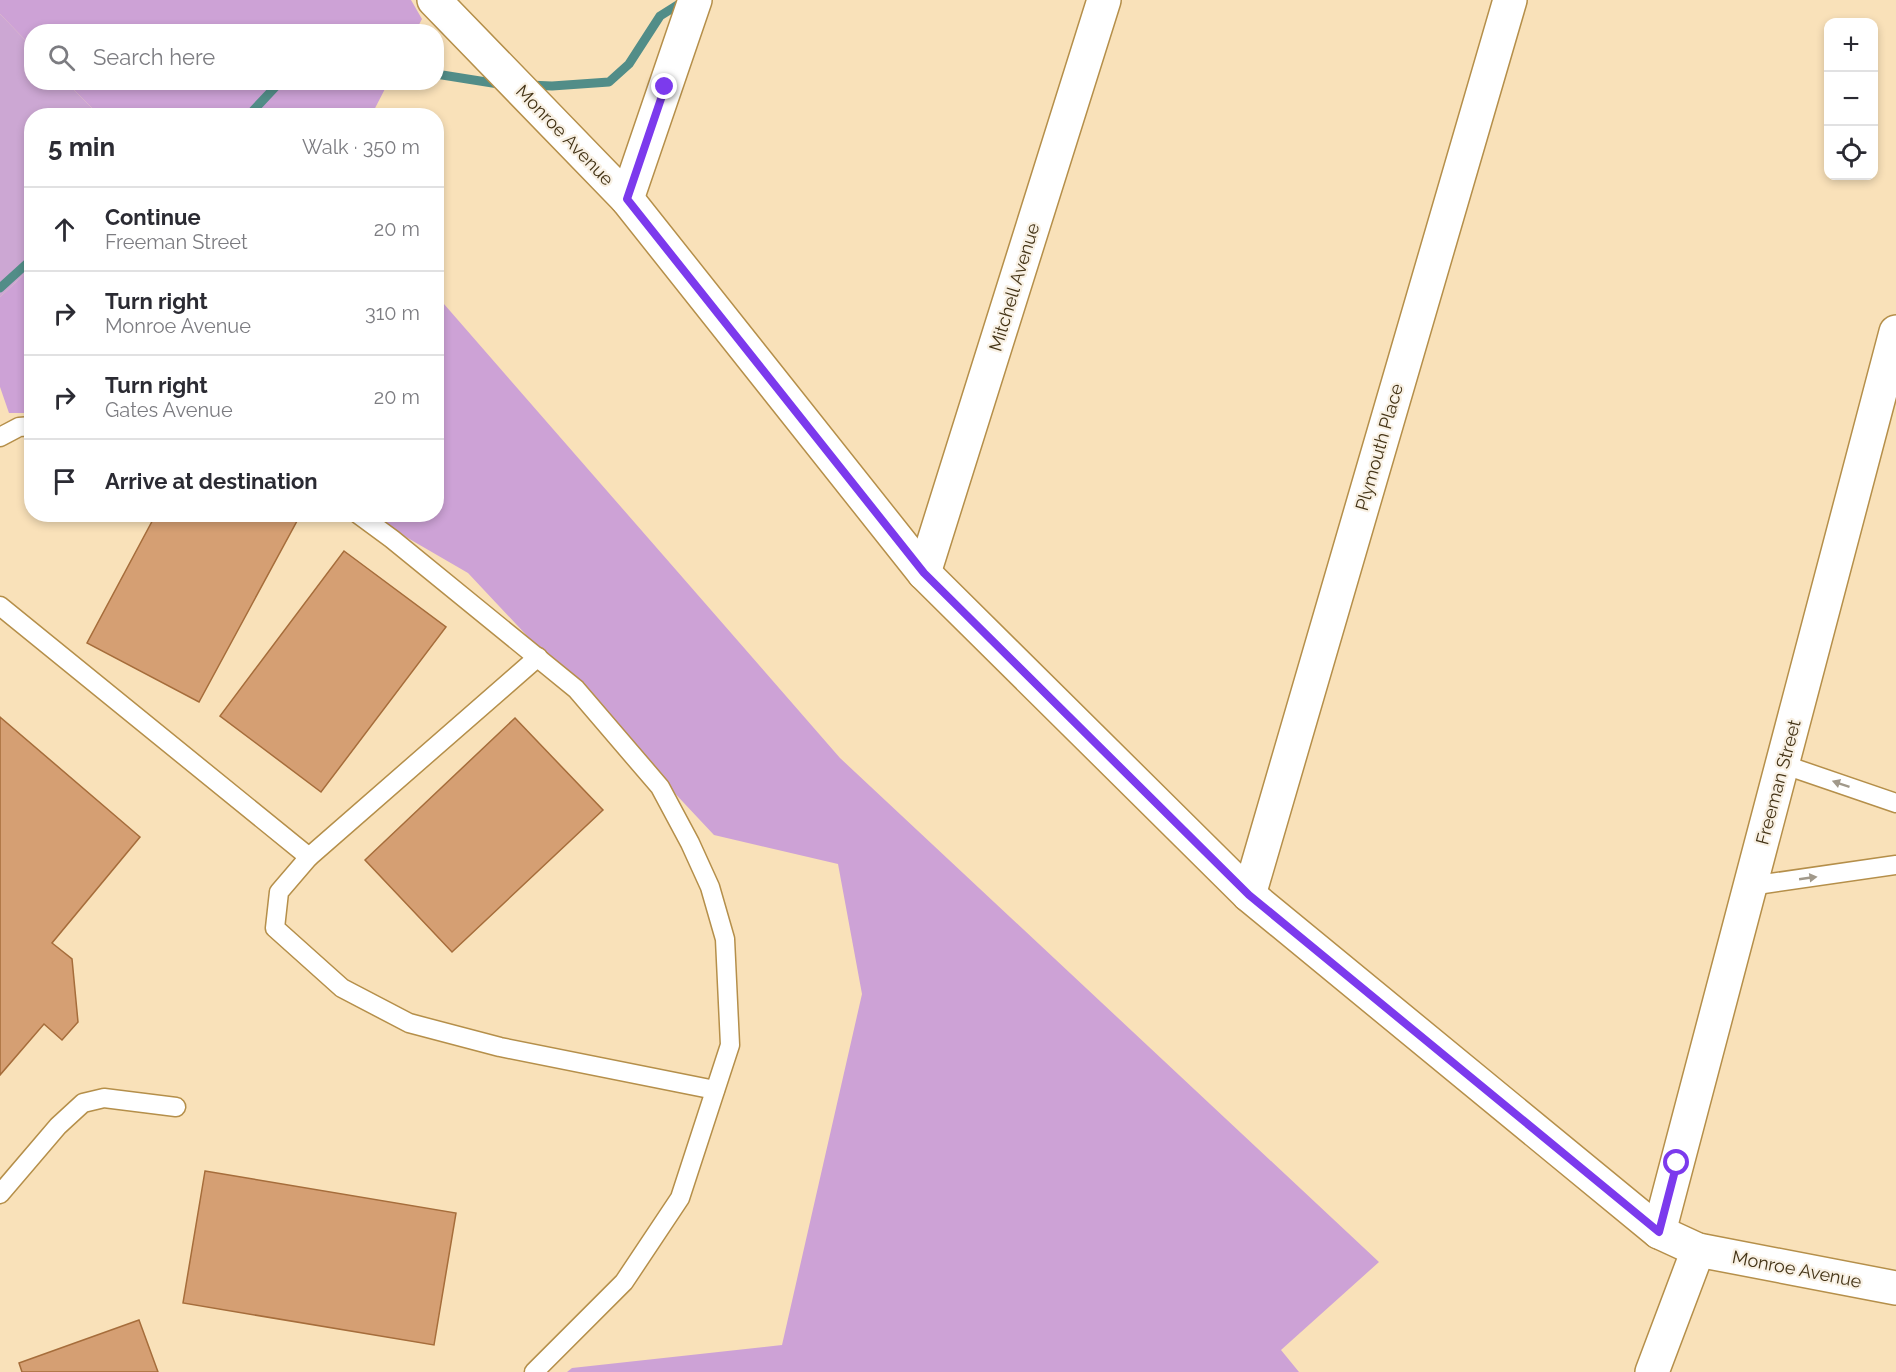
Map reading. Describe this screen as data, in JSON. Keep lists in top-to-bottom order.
{
  "streets": {
    "street": [
      "Monroe Avenue",
      "Mitchell Avenue",
      "Plymouth Place",
      "Freeman Street"
    ]
  },
  "crossings": [
    ["Monroe Avenue", "Mitchell Avenue"],
    ["Monroe Avenue", "Plymouth Place"],
    ["Monroe Avenue", "Freeman Street"]
  ],
  "page": {
    "map_buttons": ["+", "−"],
    "search": "Search here",
    "heading": ["5 min", "Walk · 350 m"],
    "list": [
      ["Continue", "Freeman Street", "20 m"],
      ["Turn right", "Monroe Avenue", "310 m"],
      ["Turn right", "Gates Avenue", "20 m"],
      "Arrive at destination"
    ]
  }
}
